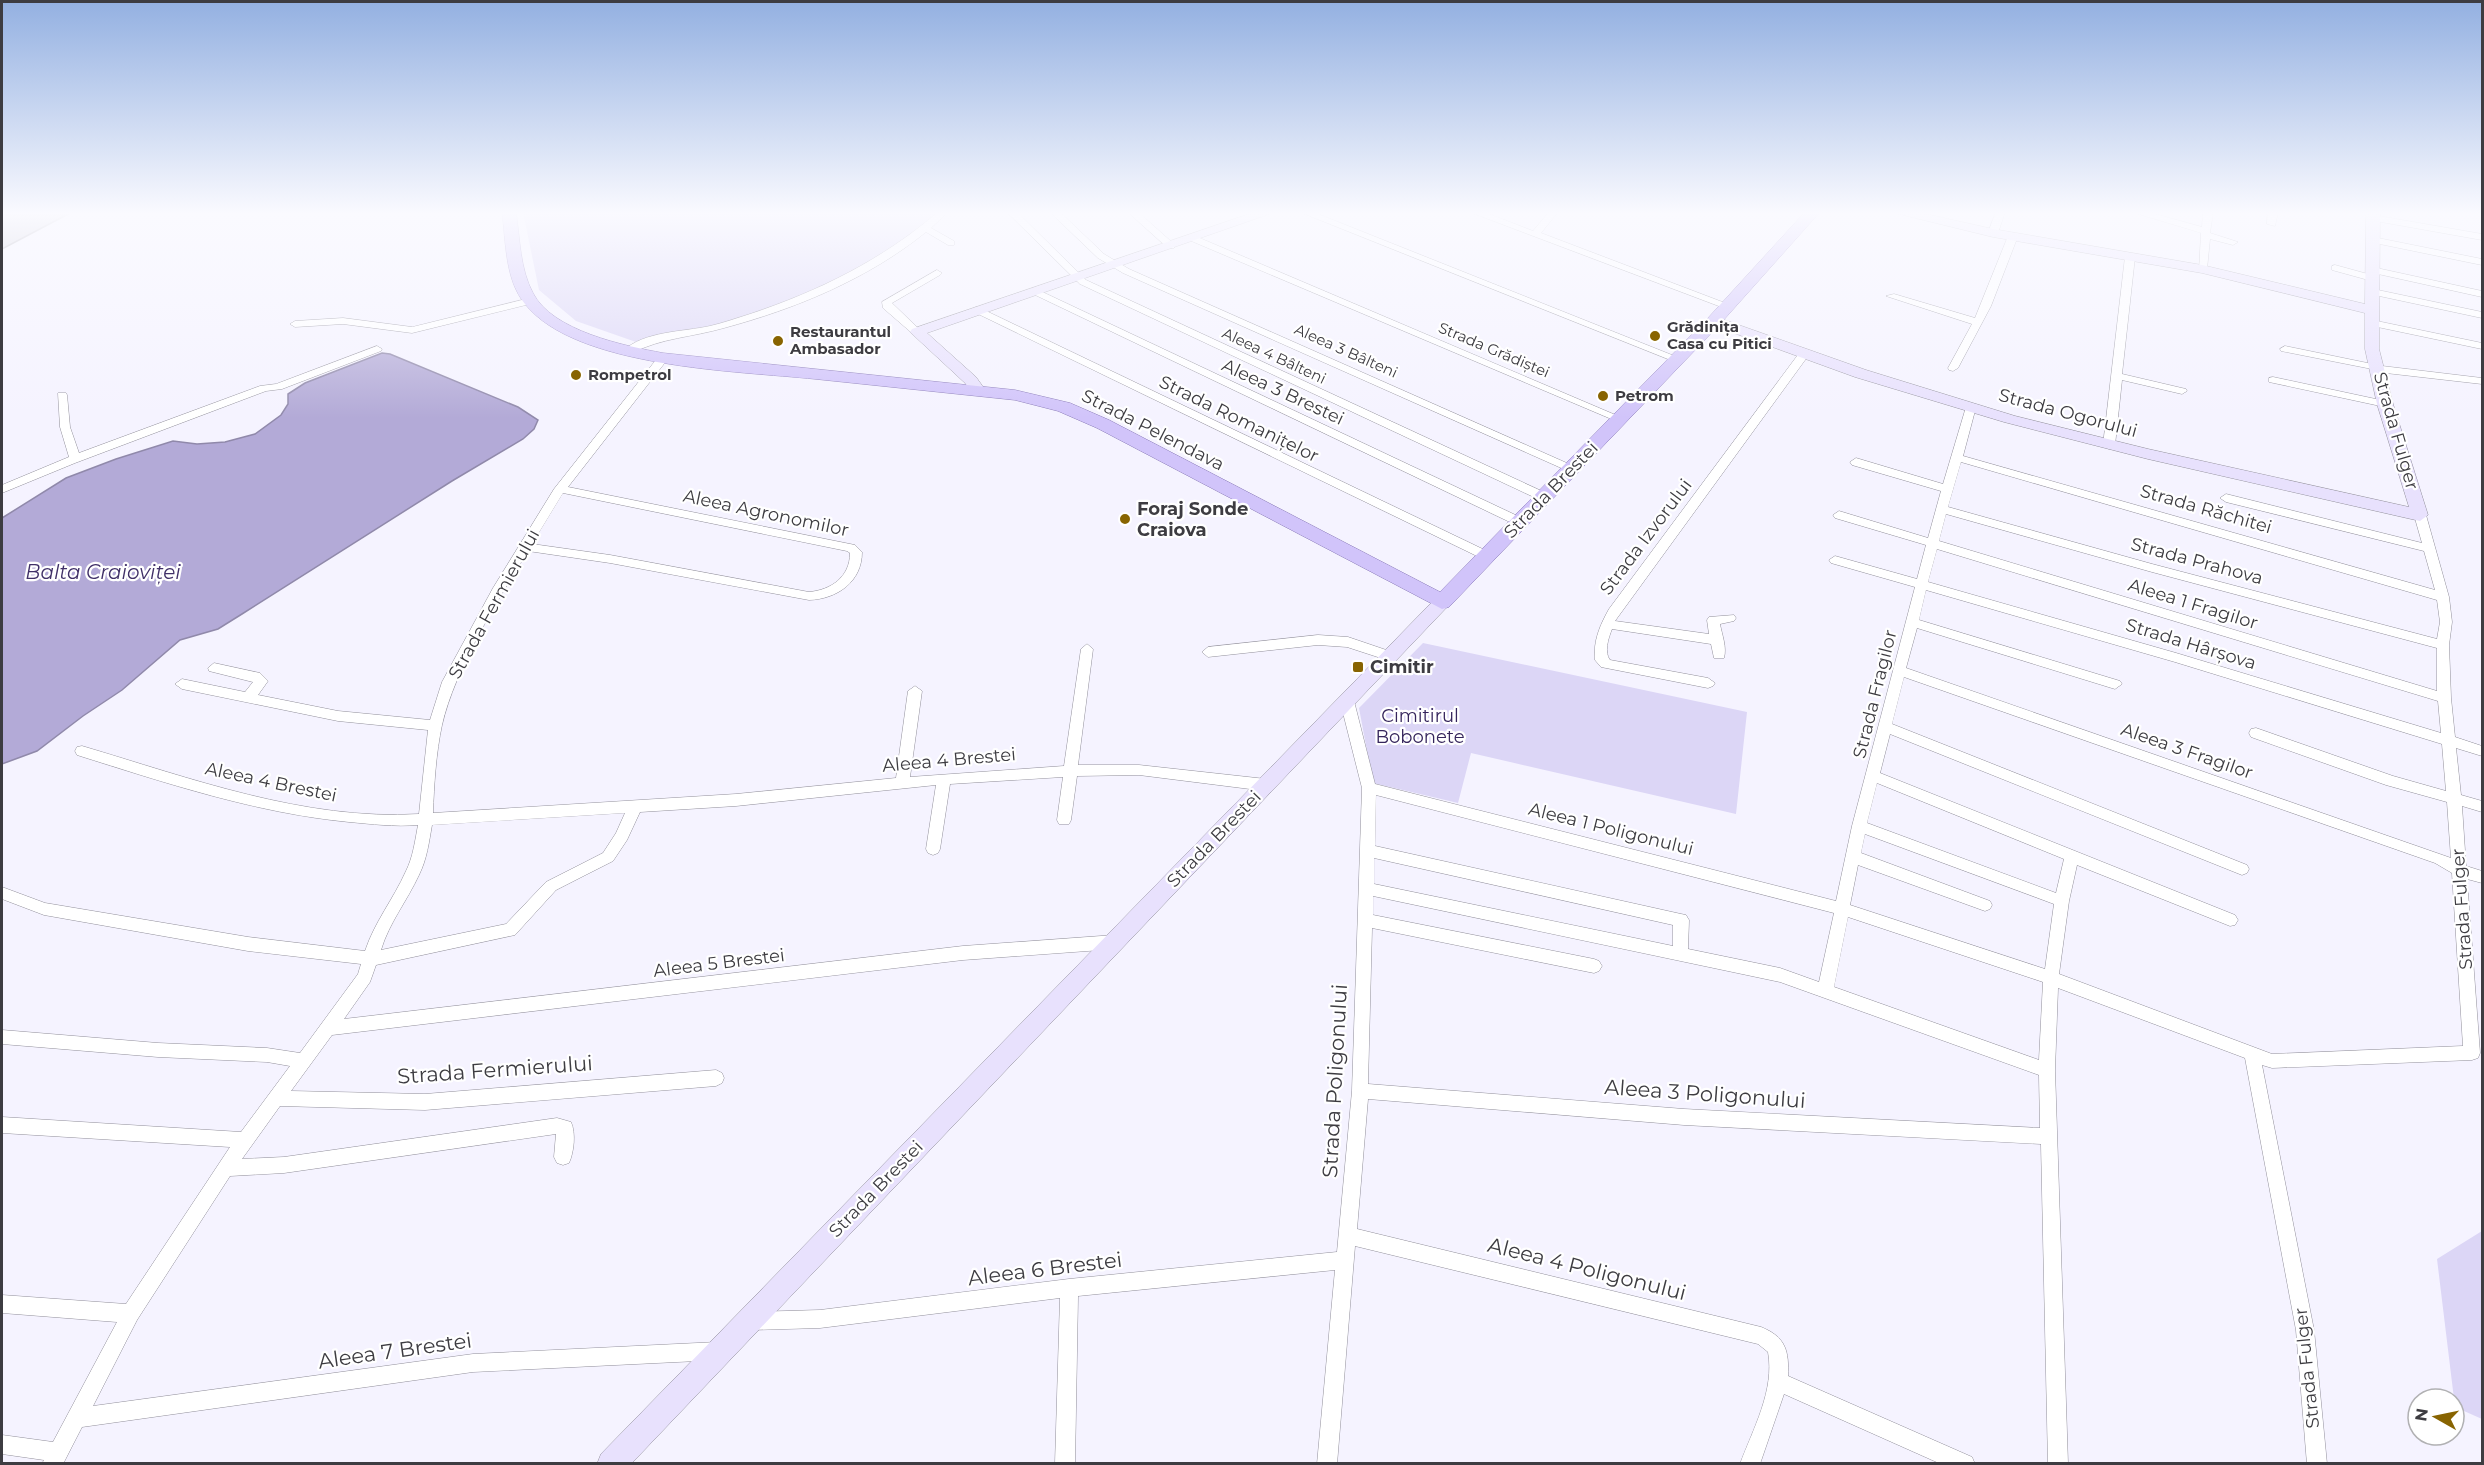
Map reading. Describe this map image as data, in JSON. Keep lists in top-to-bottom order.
{
  "streets": {
    "main road": ["Strada Pelendava", "Strada Brestei"],
    "street": [
      "Strada Grădiștei",
      "Aleea 3 Bâlteni",
      "Aleea 4 Bâlteni",
      "Aleea 3 Brestei",
      "Strada Ogorului",
      "Strada Romanițelor",
      "Strada Fulger",
      "Strada Răchitei",
      "Aleea Agronomilor",
      "Strada Izvorului",
      "Strada Prahova",
      "Strada Fermierului",
      "Aleea 1 Fragilor",
      "Strada Hârșova",
      "Strada Fragilor",
      "Aleea 3 Fragilor",
      "Aleea 4 Brestei",
      "Aleea 1 Poligonului",
      "Aleea 5 Brestei",
      "Strada Poligonului",
      "Aleea 3 Poligonului",
      "Aleea 6 Brestei",
      "Aleea 4 Poligonului",
      "Aleea 7 Brestei"
    ]
  },
  "crossings": [
    ["Strada Grădiștei", "Strada Brestei"],
    ["Aleea 3 Bâlteni", "Strada Brestei"],
    ["Aleea 4 Bâlteni", "Strada Brestei"],
    ["Aleea 3 Brestei", "Strada Brestei"],
    ["Strada Ogorului", "Strada Fulger"],
    ["Strada Ogorului", "Strada Brestei"],
    ["Strada Ogorului", "Strada Izvorului"],
    ["Strada Ogorului", "Strada Fragilor"],
    ["Strada Romanițelor", "Strada Brestei"],
    ["Strada Pelendava", "Strada Brestei"],
    ["Strada Pelendava", "Strada Fermierului"],
    ["Strada Fulger", "Strada Răchitei"],
    ["Strada Fulger", "Strada Prahova"],
    ["Strada Fulger", "Aleea 1 Fragilor"],
    ["Strada Fulger", "Strada Hârșova"],
    ["Strada Fulger", "Aleea 3 Fragilor"],
    ["Strada Fulger", "Aleea 1 Poligonului"],
    ["Strada Brestei", "Aleea 4 Brestei"],
    ["Strada Brestei", "Aleea 5 Brestei"],
    ["Strada Brestei", "Strada Poligonului"],
    ["Strada Brestei", "Aleea 6 Brestei"],
    ["Strada Brestei", "Aleea 7 Brestei"],
    ["Strada Răchitei", "Strada Fragilor"],
    ["Aleea Agronomilor", "Strada Fermierului"],
    ["Strada Prahova", "Strada Fragilor"],
    ["Strada Fermierului", "Aleea 4 Brestei"],
    ["Strada Fermierului", "Aleea 5 Brestei"],
    ["Strada Fermierului", "Aleea 7 Brestei"],
    ["Aleea 1 Fragilor", "Strada Fragilor"],
    ["Strada Hârșova", "Strada Fragilor"],
    ["Strada Fragilor", "Aleea 3 Fragilor"],
    ["Strada Fragilor", "Aleea 1 Poligonului"],
    ["Aleea 1 Poligonului", "Strada Poligonului"],
    ["Strada Poligonului", "Aleea 3 Poligonului"],
    ["Strada Poligonului", "Aleea 6 Brestei"],
    ["Strada Poligonului", "Aleea 4 Poligonului"]
  ],
  "water": ["Balta Craioviței"],
  "parks": ["Cimitirul Bobonete"],
  "places": {
    "other": [
      "Grădinița Casa cu Pitici",
      "Restaurantul Ambasador",
      "Rompetrol",
      "Petrom",
      "Foraj Sonde Craiova"
    ],
    "transit": ["Cimitir"]
  },
  "north": "left"
}
